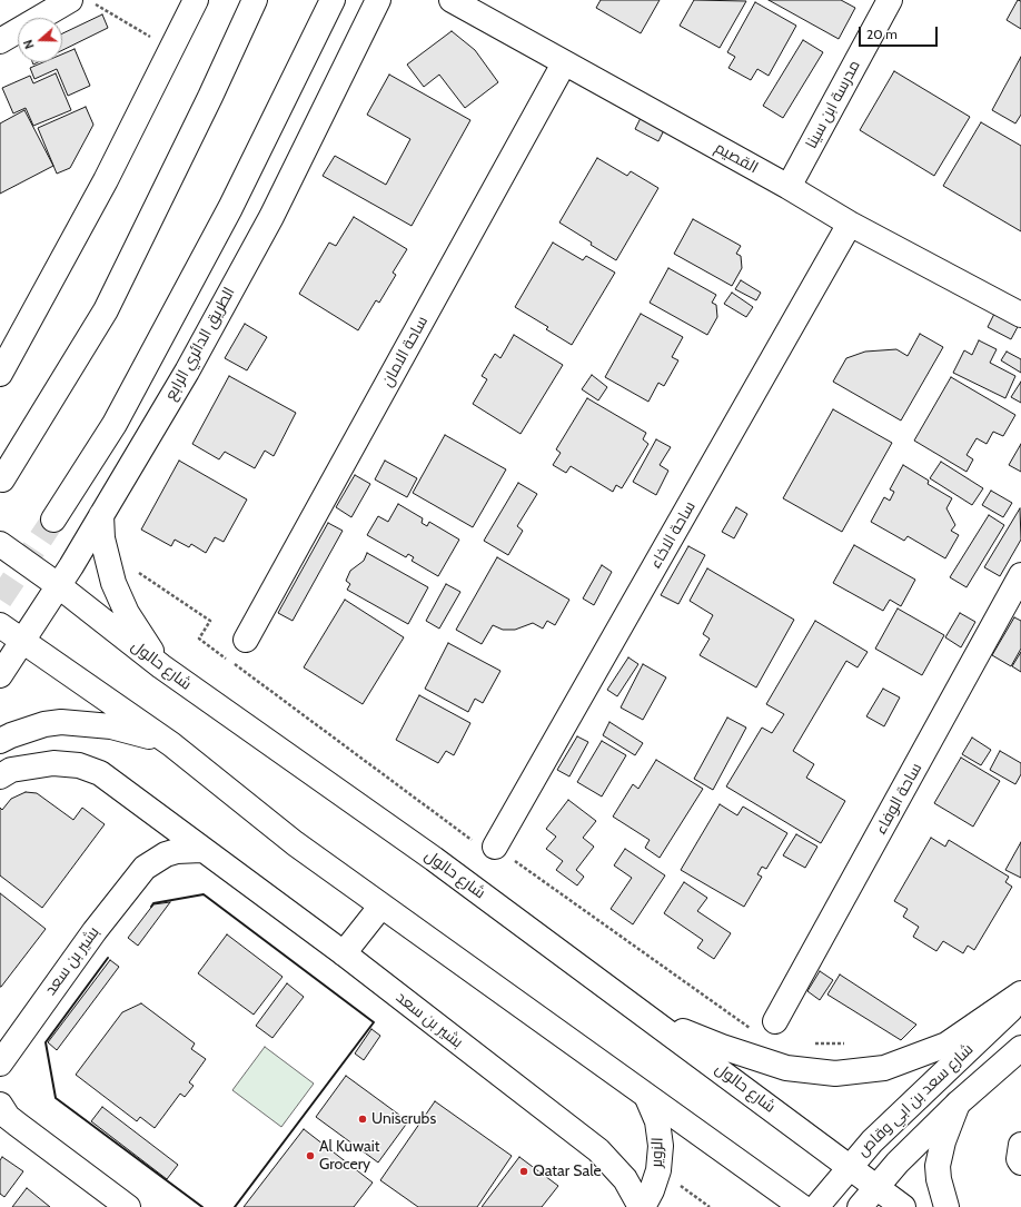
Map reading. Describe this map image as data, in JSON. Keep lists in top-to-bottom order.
{
  "streets": {
    "main road": [
      "مدرسة ابن سينا",
      "القصيم",
      "الطريق الدائري الرابع",
      "ساحة الامان",
      "ساحة الاخاء",
      "شارع حالول",
      "ساحة الوفاء",
      "بشير بن سعد",
      "شارع سعد بن ابي وقاص",
      "الزوير"
    ]
  },
  "crossings": [
    ["مدرسة ابن سينا", "القصيم"],
    ["القصيم", "ساحة الامان"],
    ["القصيم", "ساحة الاخاء"],
    ["الطريق الدائري الرابع", "شارع حالول"],
    ["شارع حالول", "شارع سعد بن ابي وقاص"],
    ["بشير بن سعد", "الزوير"]
  ],
  "places": ["Uniscrubs", "Al Kuwait Grocery", "Qatar Sale"],
  "scale_bar": "20 m",
  "north": "left"
}
